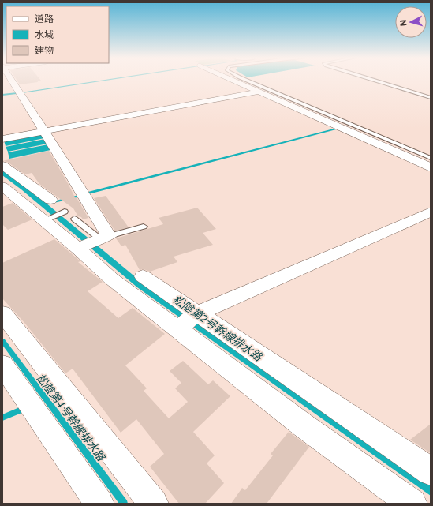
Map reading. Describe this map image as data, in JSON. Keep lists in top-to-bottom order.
{
  "water": ["松陰第2号幹線排水路", "松陰第4号幹線排水路"],
  "legend": ["道路", "水域", "建物"],
  "north": "left"
}
